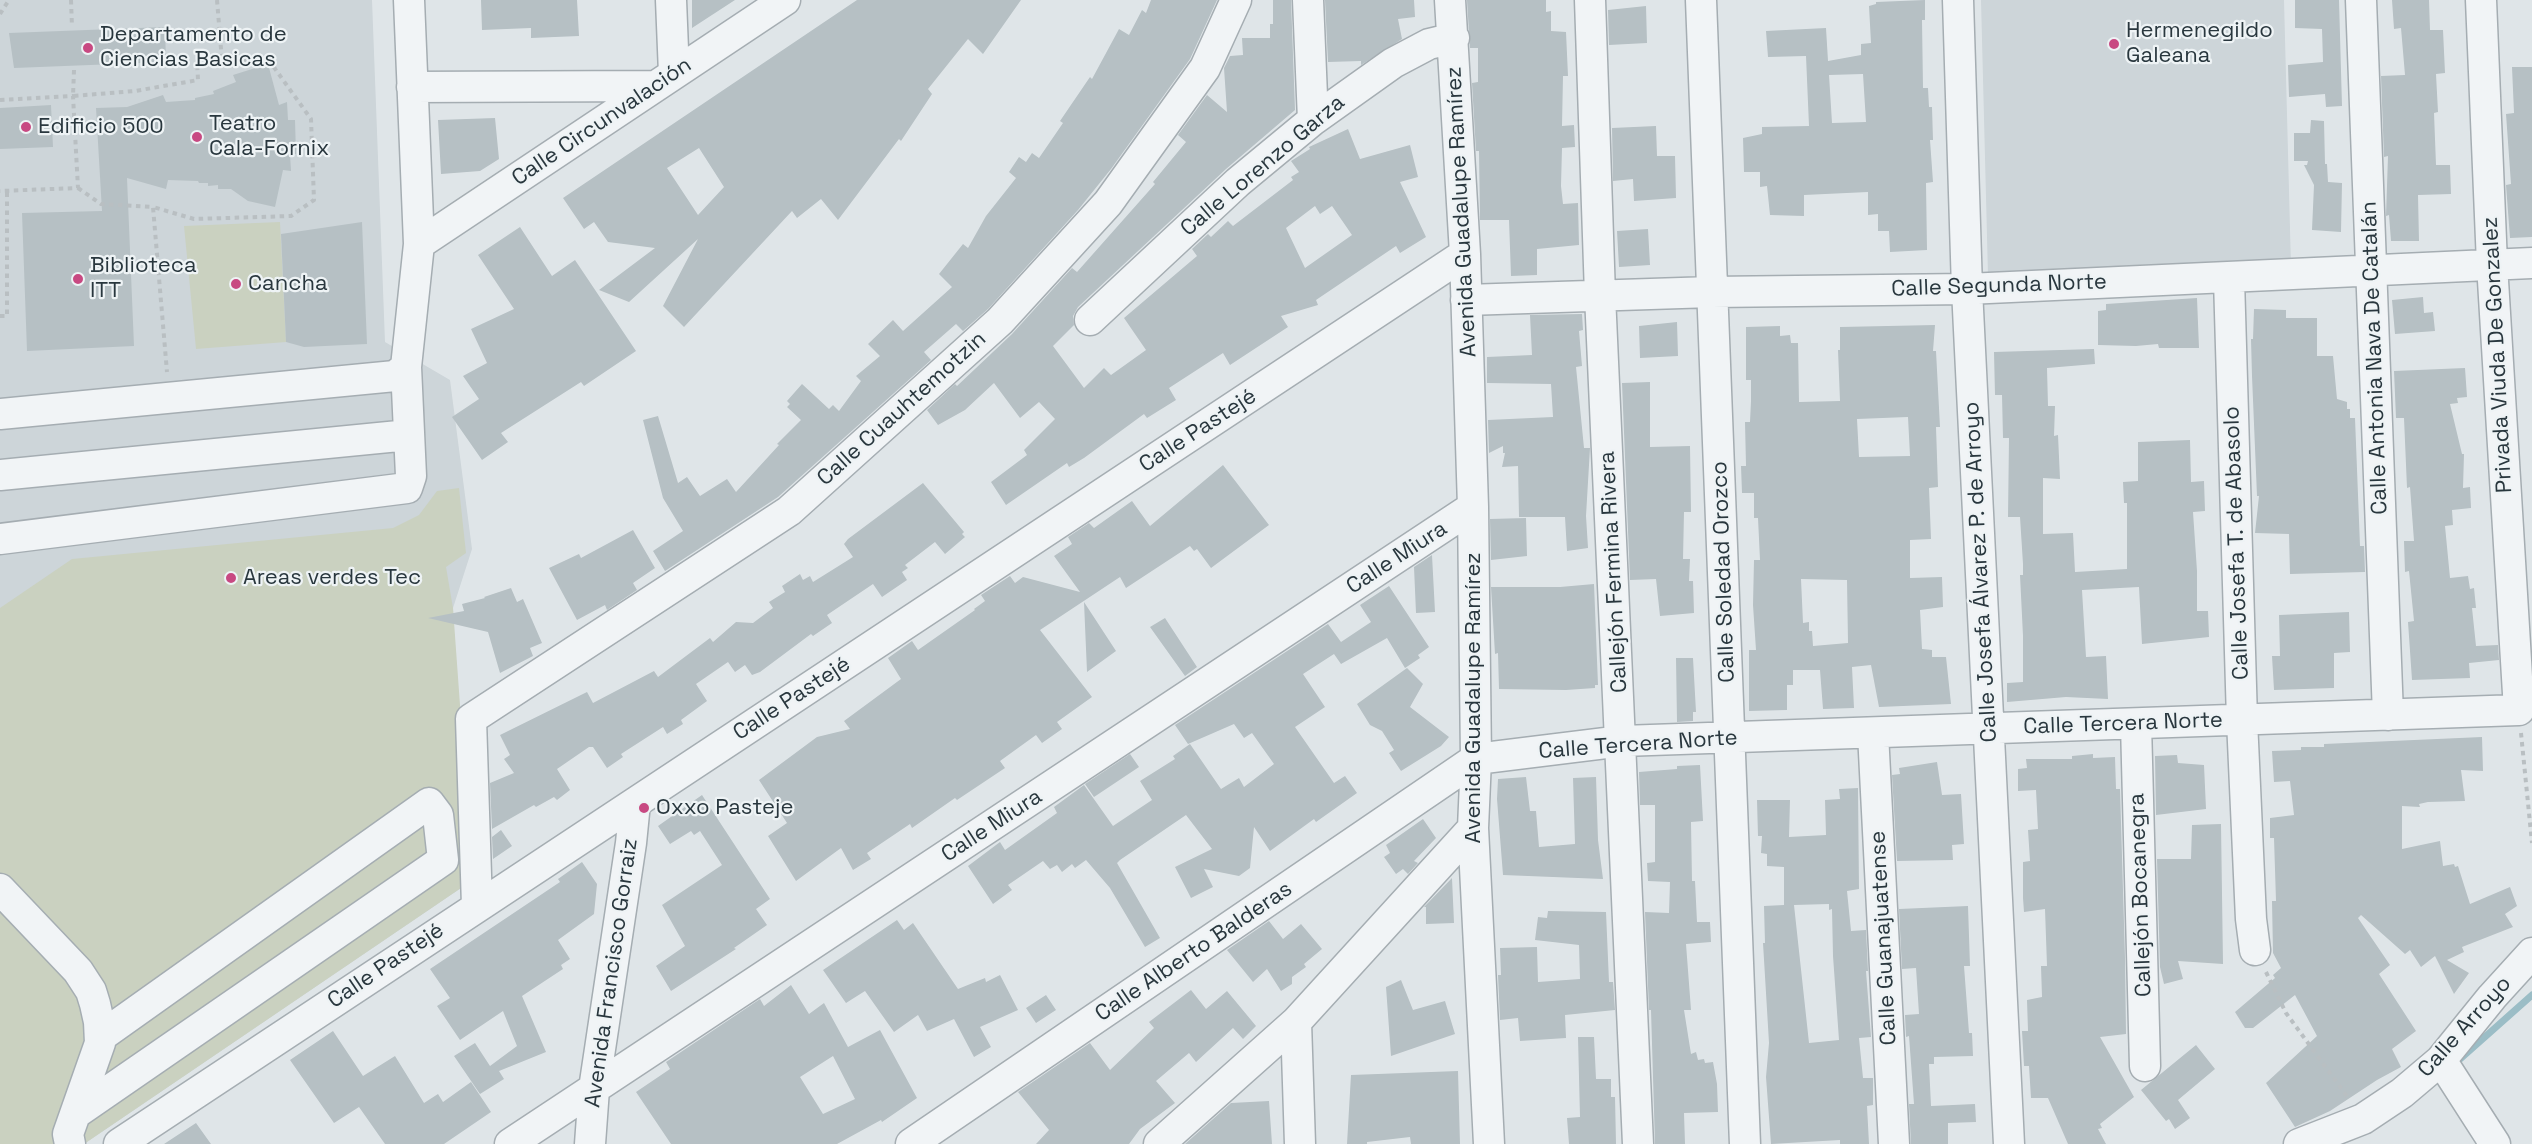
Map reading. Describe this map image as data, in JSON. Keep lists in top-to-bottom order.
{
  "streets": {
    "street": [
      "Calle Circunvalación",
      "Calle Lorenzo Garza",
      "Avenida Guadalupe Ramírez",
      "Calle Segunda Norte",
      "Privada Viuda De Gonzalez",
      "Calle Antonia Nava De Catalán",
      "Calle Cuauhtemotzin",
      "Calle Pastejé",
      "Calle Josefa T. de Abasolo",
      "Calle Miura",
      "Callejón Fermina Rivera",
      "Calle Soledad Orozco",
      "Calle Josefa Álvarez P. de Arroyo",
      "Calle Tercera Norte",
      "Callejón Bocanegra",
      "Calle Guanajuatense",
      "Calle Alberto Balderas",
      "Avenida Francisco Gorraiz",
      "Calle Arroyo"
    ]
  },
  "crossings": [
    ["Calle Lorenzo Garza", "Avenida Guadalupe Ramírez"],
    ["Avenida Guadalupe Ramírez", "Calle Segunda Norte"],
    ["Avenida Guadalupe Ramírez", "Calle Pastejé"],
    ["Avenida Guadalupe Ramírez", "Calle Miura"],
    ["Avenida Guadalupe Ramírez", "Calle Tercera Norte"],
    ["Avenida Guadalupe Ramírez", "Calle Alberto Balderas"],
    ["Calle Segunda Norte", "Privada Viuda De Gonzalez"],
    ["Calle Segunda Norte", "Calle Antonia Nava De Catalán"],
    ["Calle Segunda Norte", "Calle Josefa T. de Abasolo"],
    ["Calle Segunda Norte", "Callejón Fermina Rivera"],
    ["Calle Segunda Norte", "Calle Soledad Orozco"],
    ["Calle Segunda Norte", "Calle Josefa Álvarez P. de Arroyo"],
    ["Privada Viuda De Gonzalez", "Calle Tercera Norte"],
    ["Calle Antonia Nava De Catalán", "Calle Tercera Norte"],
    ["Calle Cuauhtemotzin", "Calle Pastejé"],
    ["Calle Pastejé", "Avenida Francisco Gorraiz"],
    ["Calle Josefa T. de Abasolo", "Calle Tercera Norte"],
    ["Calle Miura", "Avenida Francisco Gorraiz"],
    ["Callejón Fermina Rivera", "Calle Tercera Norte"],
    ["Calle Soledad Orozco", "Calle Tercera Norte"],
    ["Calle Josefa Álvarez P. de Arroyo", "Calle Tercera Norte"],
    ["Calle Tercera Norte", "Callejón Bocanegra"],
    ["Calle Tercera Norte", "Calle Guanajuatense"],
    ["Calle Tercera Norte", "Calle Alberto Balderas"]
  ],
  "places": [
    "Hermenegildo Galeana",
    "Departamento de Ciencias Basicas",
    "Edificio 500",
    "Teatro Cala-Fornix",
    "Biblioteca ITT",
    "Cancha",
    "Areas verdes Tec",
    "Oxxo Pasteje"
  ]
}
